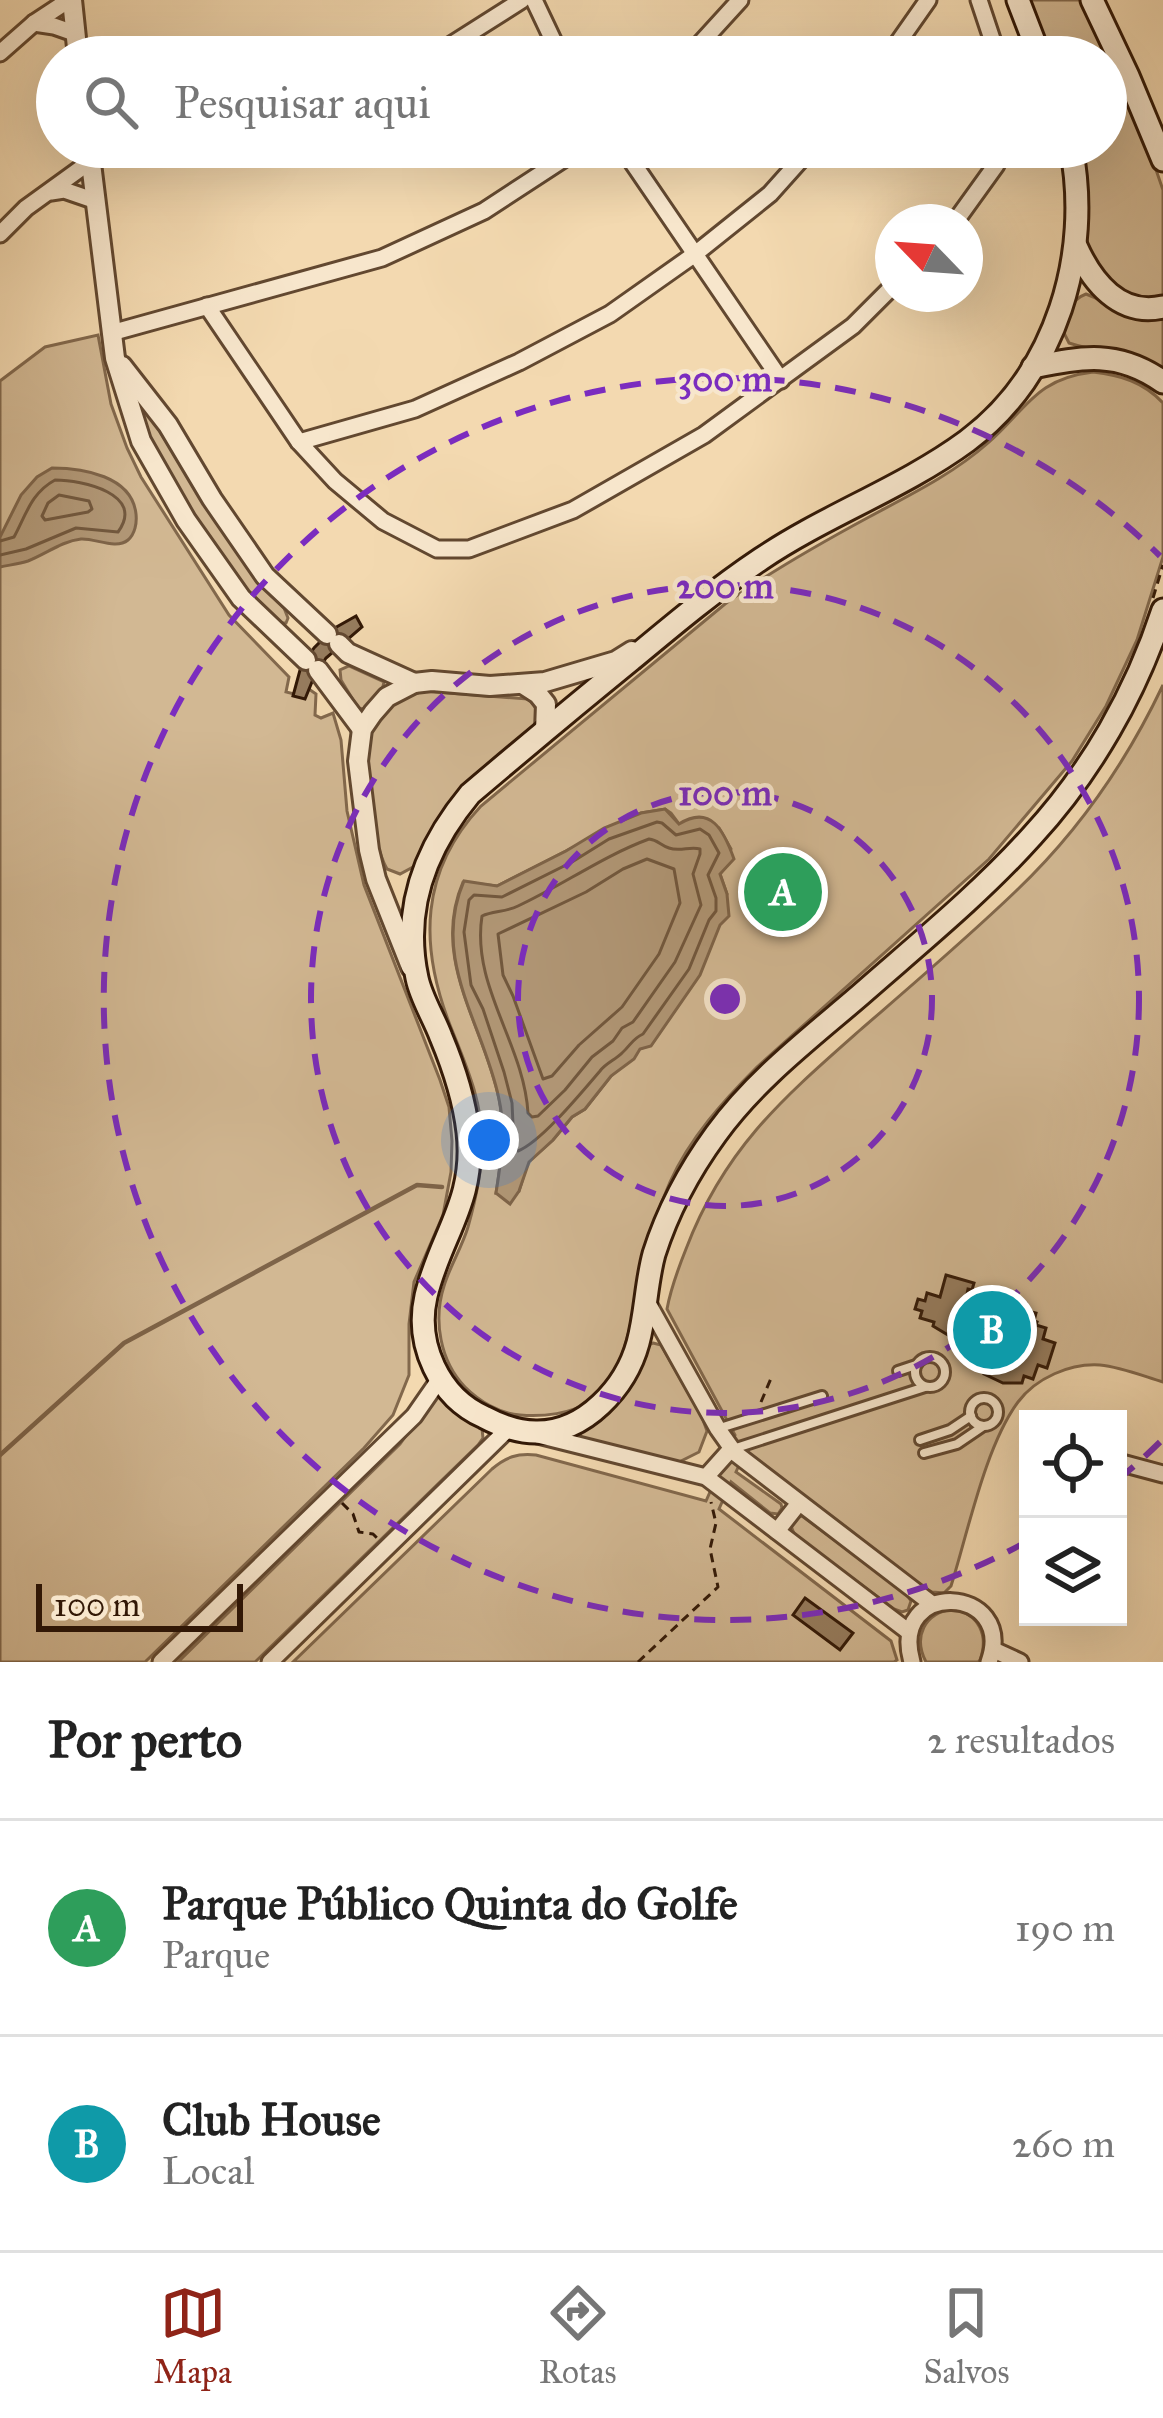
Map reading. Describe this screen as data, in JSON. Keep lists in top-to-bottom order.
{
  "scale_bar": "100 m",
  "north": "top left",
  "page": {
    "search": "Pesquisar aqui",
    "pins": ["A", "B"],
    "scale": "100 m",
    "heading": ["Por perto", "2 resultados"],
    "list": [
      {
        "mark": "A",
        "name": "Parque Público Quinta do Golfe",
        "note": "Parque",
        "value": "190 m"
      },
      {
        "mark": "B",
        "name": "Club House",
        "note": "Local",
        "value": "260 m"
      }
    ],
    "nav": ["Mapa", "Rotas", "Salvos"]
  },
  "rings": ["300 m", "200 m", "100 m"]
}
